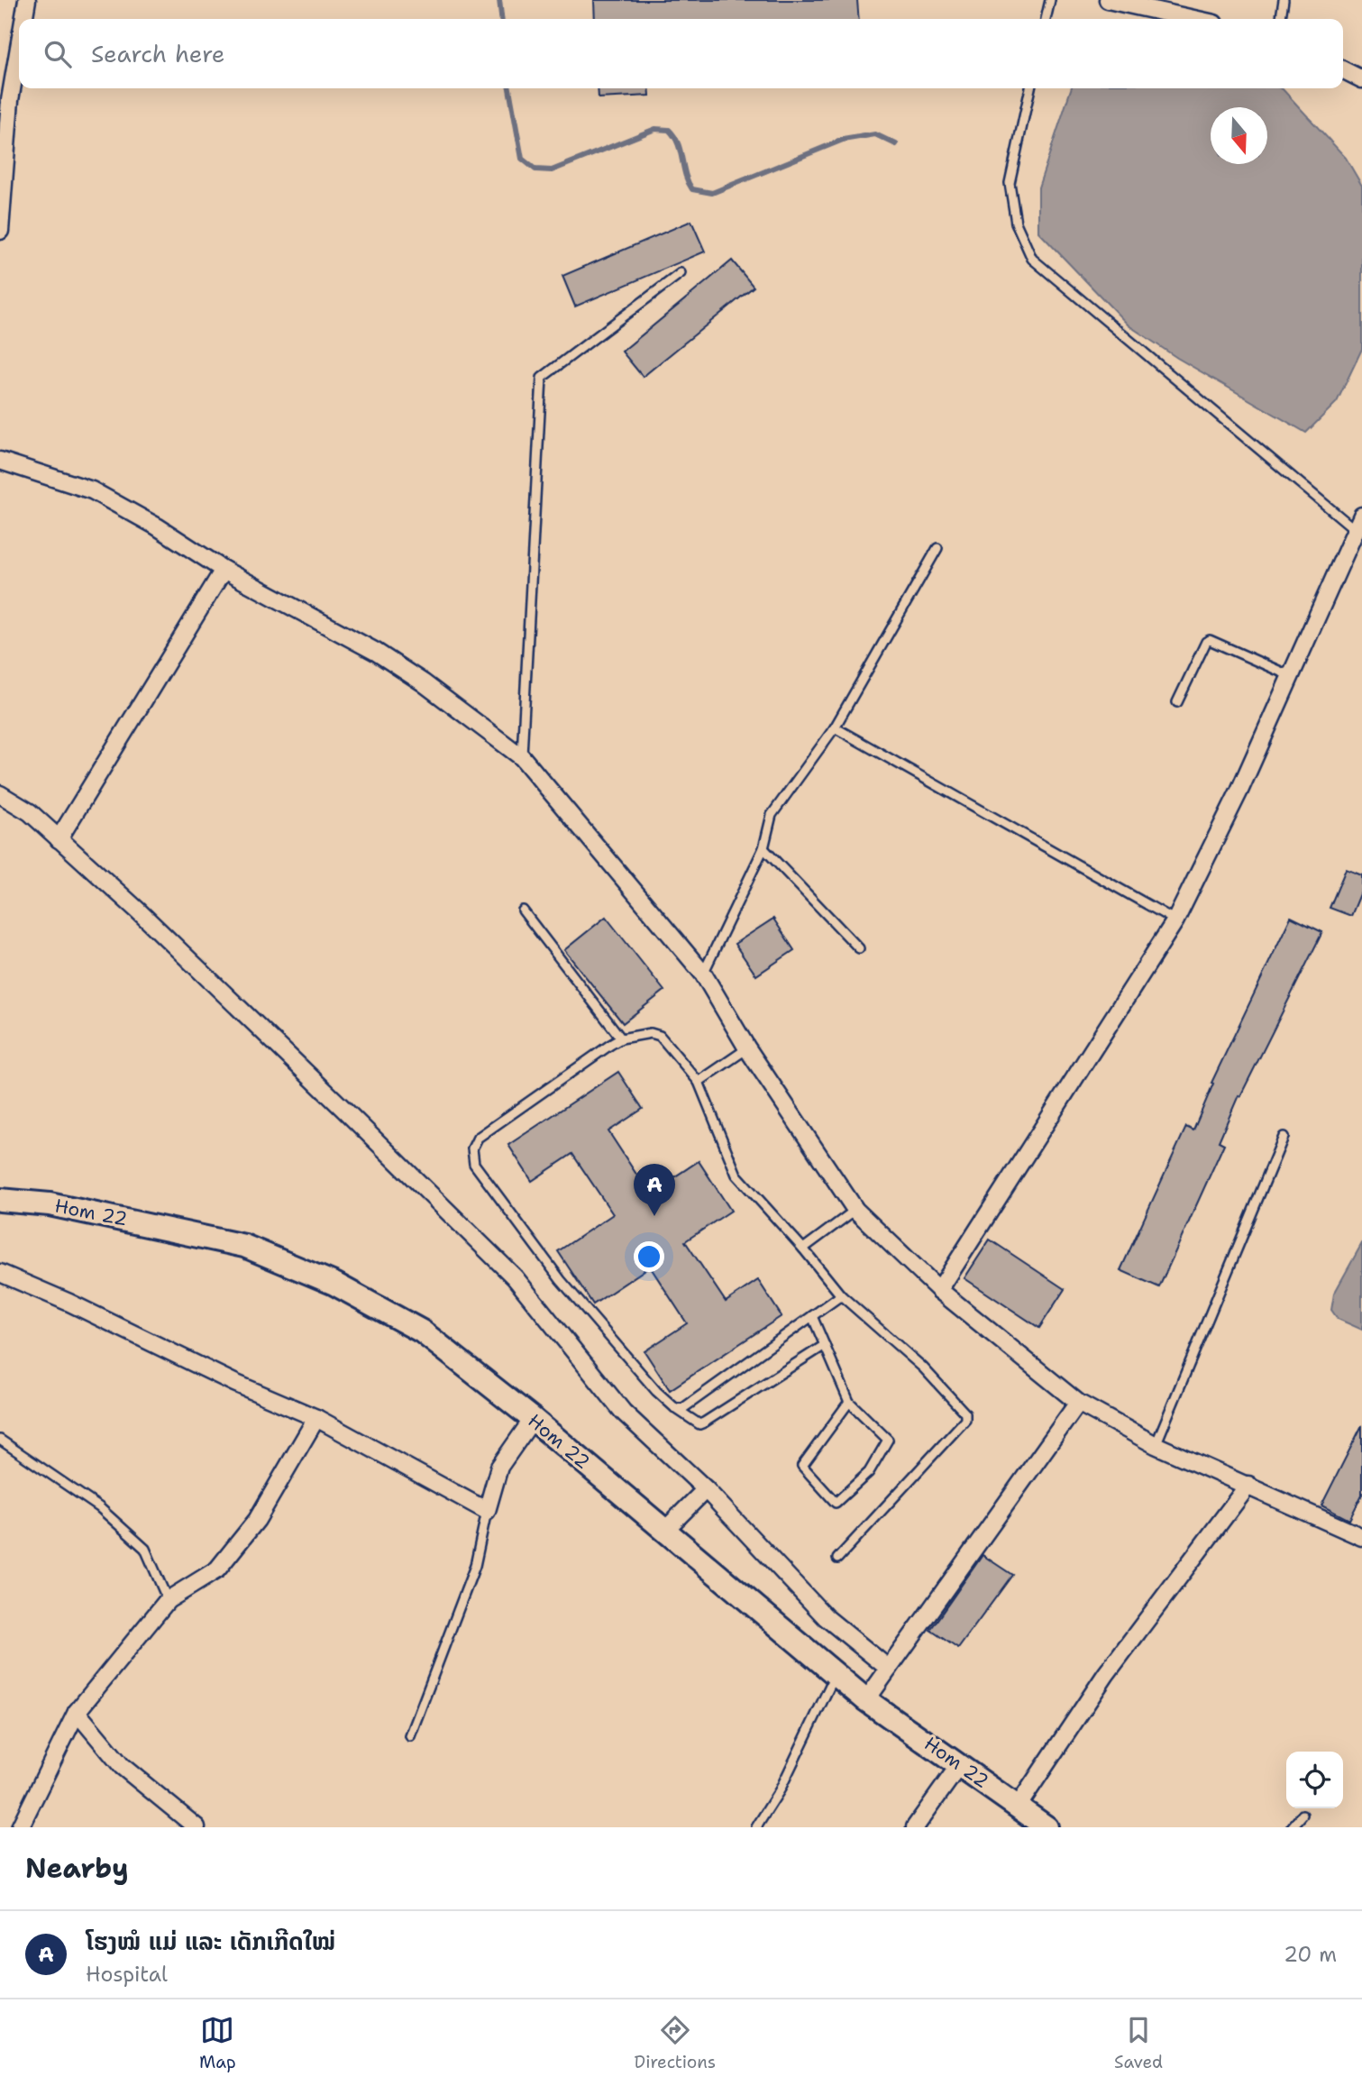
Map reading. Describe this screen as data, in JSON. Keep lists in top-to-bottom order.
{
  "streets": {
    "street": ["Hom 22"]
  },
  "north": "bottom",
  "page": {
    "search": "Search here",
    "pins": "A",
    "heading": "Nearby",
    "list": [
      {
        "mark": "A",
        "name": "ໂຮງໝໍ ແມ່ ແລະ ເດັກເກີດໃໝ່",
        "note": "Hospital",
        "value": "20 m"
      }
    ],
    "nav": ["Map", "Directions", "Saved"]
  }
}
